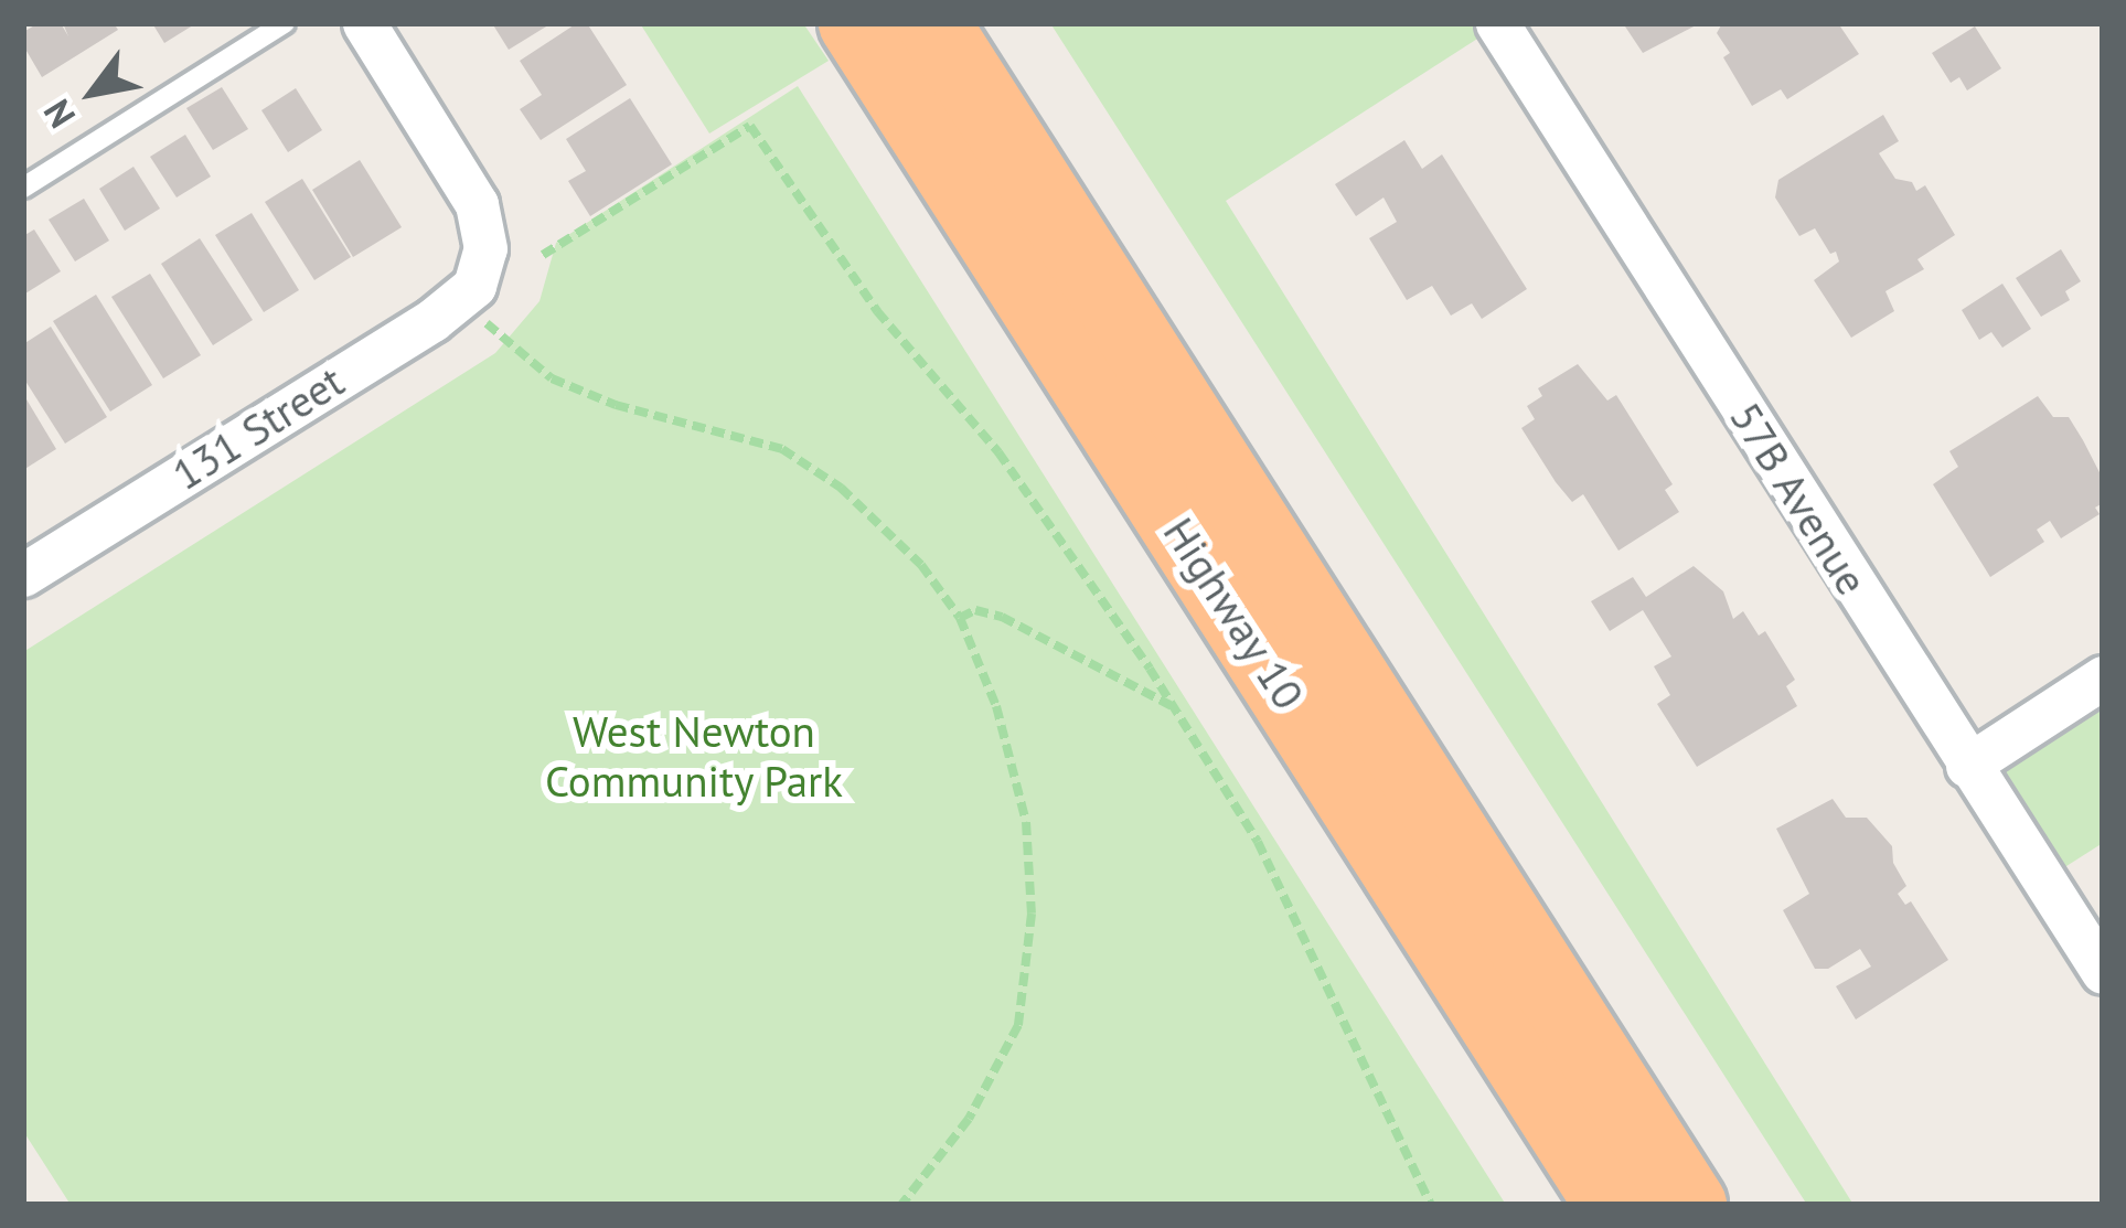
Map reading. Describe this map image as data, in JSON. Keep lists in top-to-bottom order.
{
  "streets": {
    "highway": ["Highway 10"],
    "street": ["131 Street", "57B Avenue"]
  },
  "parks": ["West Newton Community Park"],
  "north": "bottom left"
}
